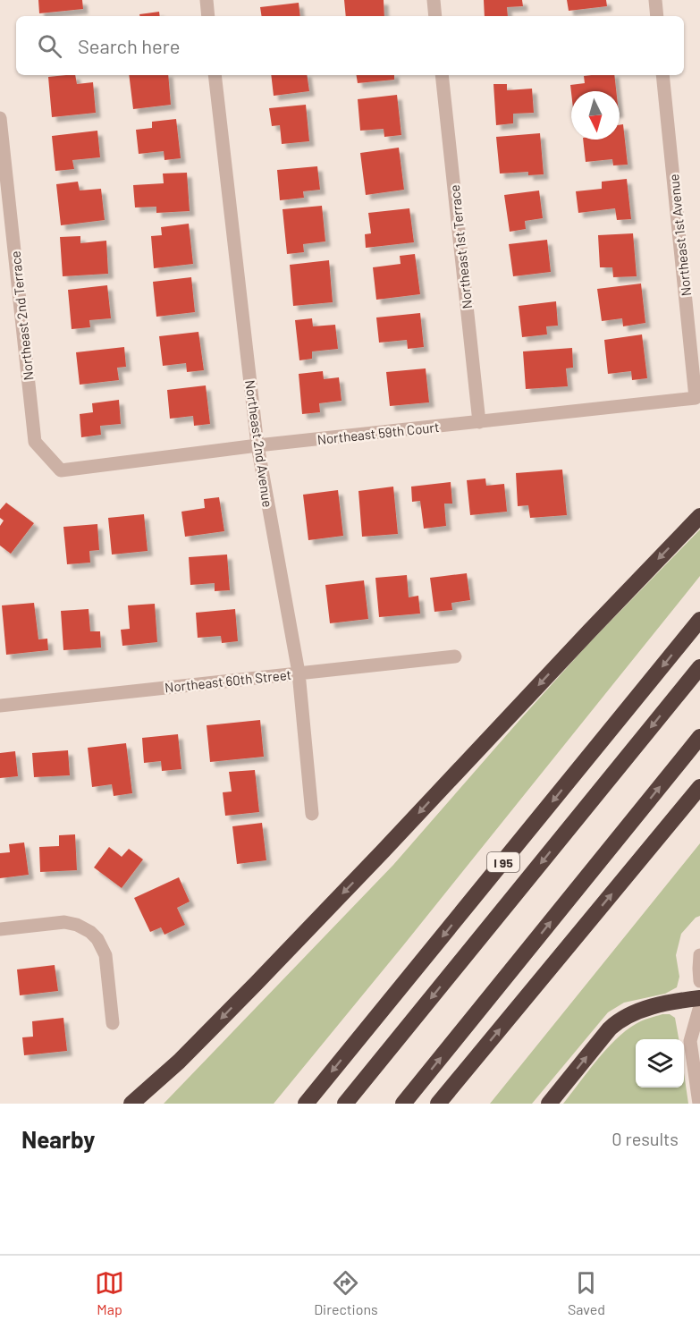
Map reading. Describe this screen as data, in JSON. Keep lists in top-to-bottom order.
{
  "streets": {
    "highway": ["I 95"],
    "street": [
      "Northeast 1st Avenue",
      "Northeast 1st Terrace",
      "Northeast 2nd Terrace",
      "Northeast 59th Court",
      "Northeast 2nd Avenue",
      "Northeast 60th Street"
    ]
  },
  "crossings": [
    ["Northeast 1st Avenue", "Northeast 59th Court"],
    ["Northeast 1st Terrace", "Northeast 59th Court"],
    ["Northeast 2nd Terrace", "Northeast 59th Court"],
    ["Northeast 59th Court", "Northeast 2nd Avenue"],
    ["Northeast 2nd Avenue", "Northeast 60th Street"]
  ],
  "north": "bottom",
  "page": {
    "search": "Search here",
    "heading": ["Nearby", "0 results"],
    "nav": ["Map", "Directions", "Saved"]
  }
}
